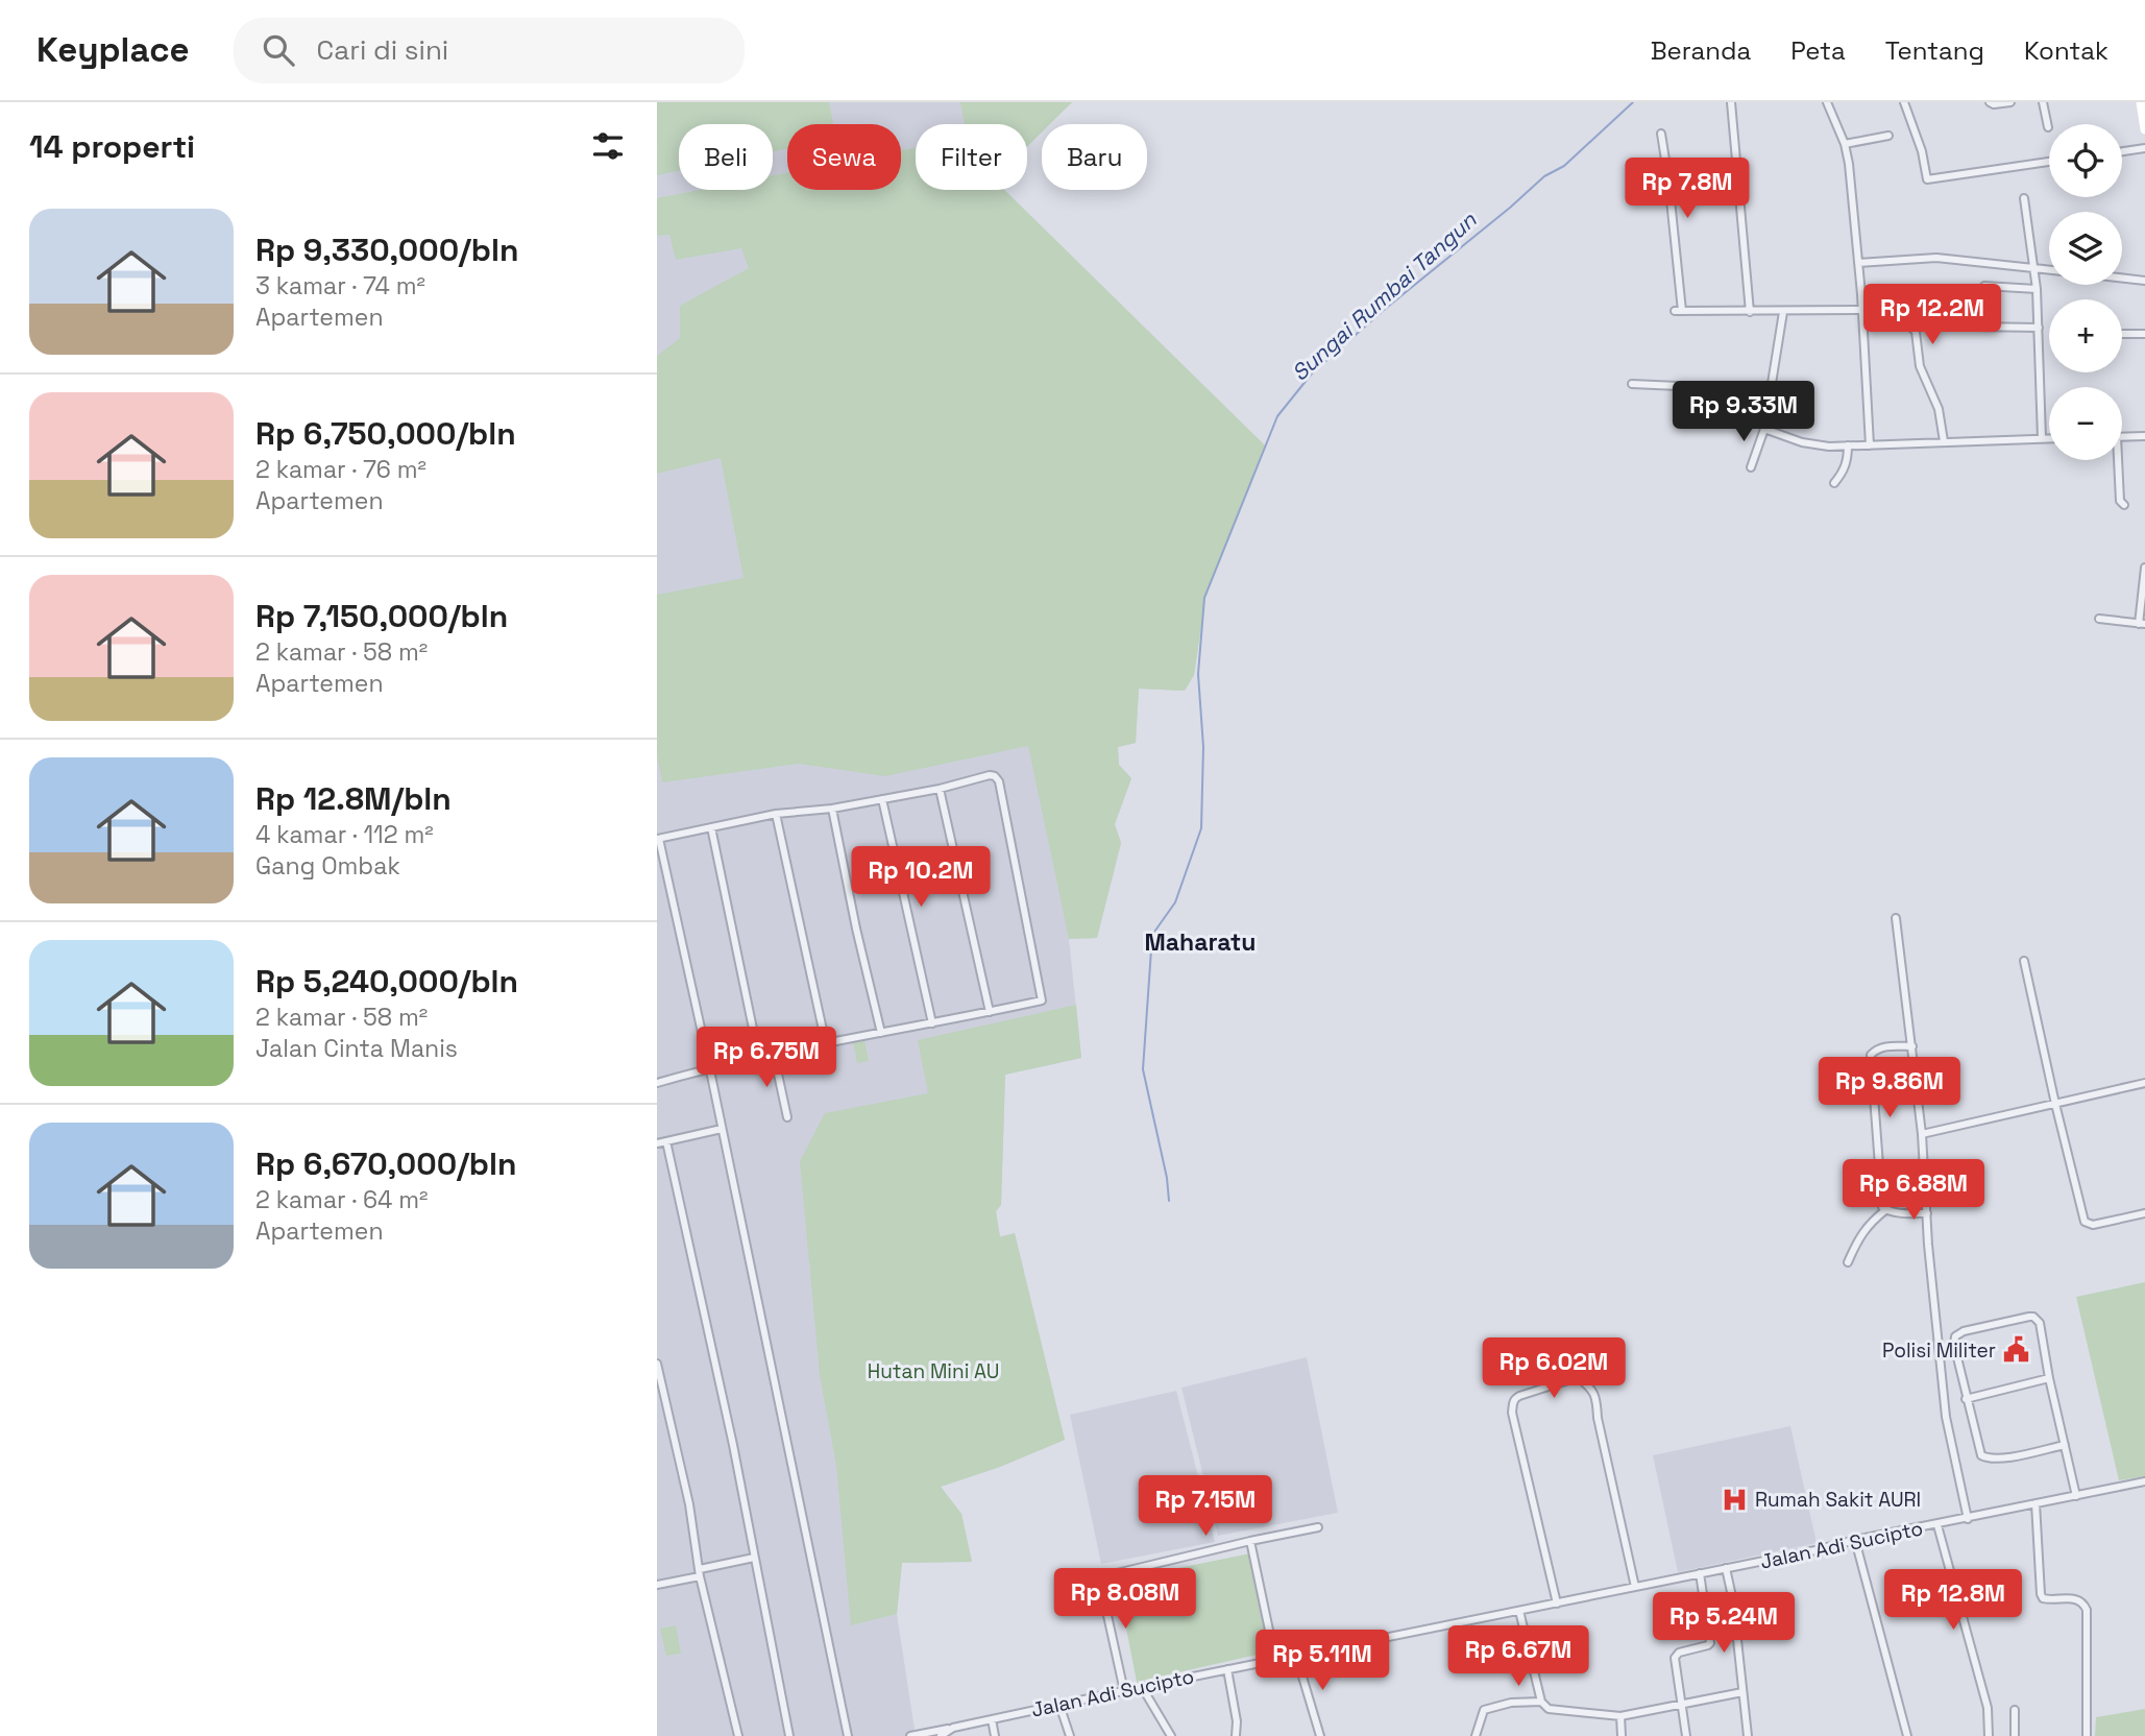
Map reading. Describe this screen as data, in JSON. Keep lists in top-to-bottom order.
{
  "streets": {
    "street": ["Jalan Adi Sucipto"]
  },
  "districts": ["Maharatu"],
  "water": ["Sungai Rumbai Tangun"],
  "parks": ["Hutan Mini AU"],
  "places": {
    "public building": ["Polisi Militer"],
    "hospital": ["Rumah Sakit AURI"]
  },
  "page": {
    "header": "Keyplace",
    "search": "Cari di sini",
    "nav": [
      "Beranda",
      "Peta",
      "Tentang",
      "Kontak"
    ],
    "heading": "14 properti",
    "map_buttons": ["+", "−"],
    "chip": [
      "Beli",
      "Sewa",
      "Filter",
      "Baru"
    ],
    "price": [
      "Rp 7.8M",
      "Rp 12.2M",
      "Rp 9.33M",
      "Rp 10.2M",
      "Rp 6.75M",
      "Rp 9.86M",
      "Rp 6.88M",
      "Rp 6.02M",
      "Rp 7.15M",
      "Rp 8.08M",
      "Rp 12.8M",
      "Rp 5.24M",
      "Rp 6.67M",
      "Rp 5.11M"
    ],
    "list": [
      {
        "name": "Rp 9,330,000/bln",
        "note": "3 kamar · 74 m² · Apartemen"
      },
      {
        "name": "Rp 6,750,000/bln",
        "note": "2 kamar · 76 m² · Apartemen"
      },
      {
        "name": "Rp 7,150,000/bln",
        "note": "2 kamar · 58 m² · Apartemen"
      },
      {
        "name": "Rp 12.8M/bln",
        "note": "4 kamar · 112 m² · Gang Ombak"
      },
      {
        "name": "Rp 5,240,000/bln",
        "note": "2 kamar · 58 m² · Jalan Cinta Manis"
      },
      {
        "name": "Rp 6,670,000/bln",
        "note": "2 kamar · 64 m² · Apartemen"
      }
    ]
  }
}
